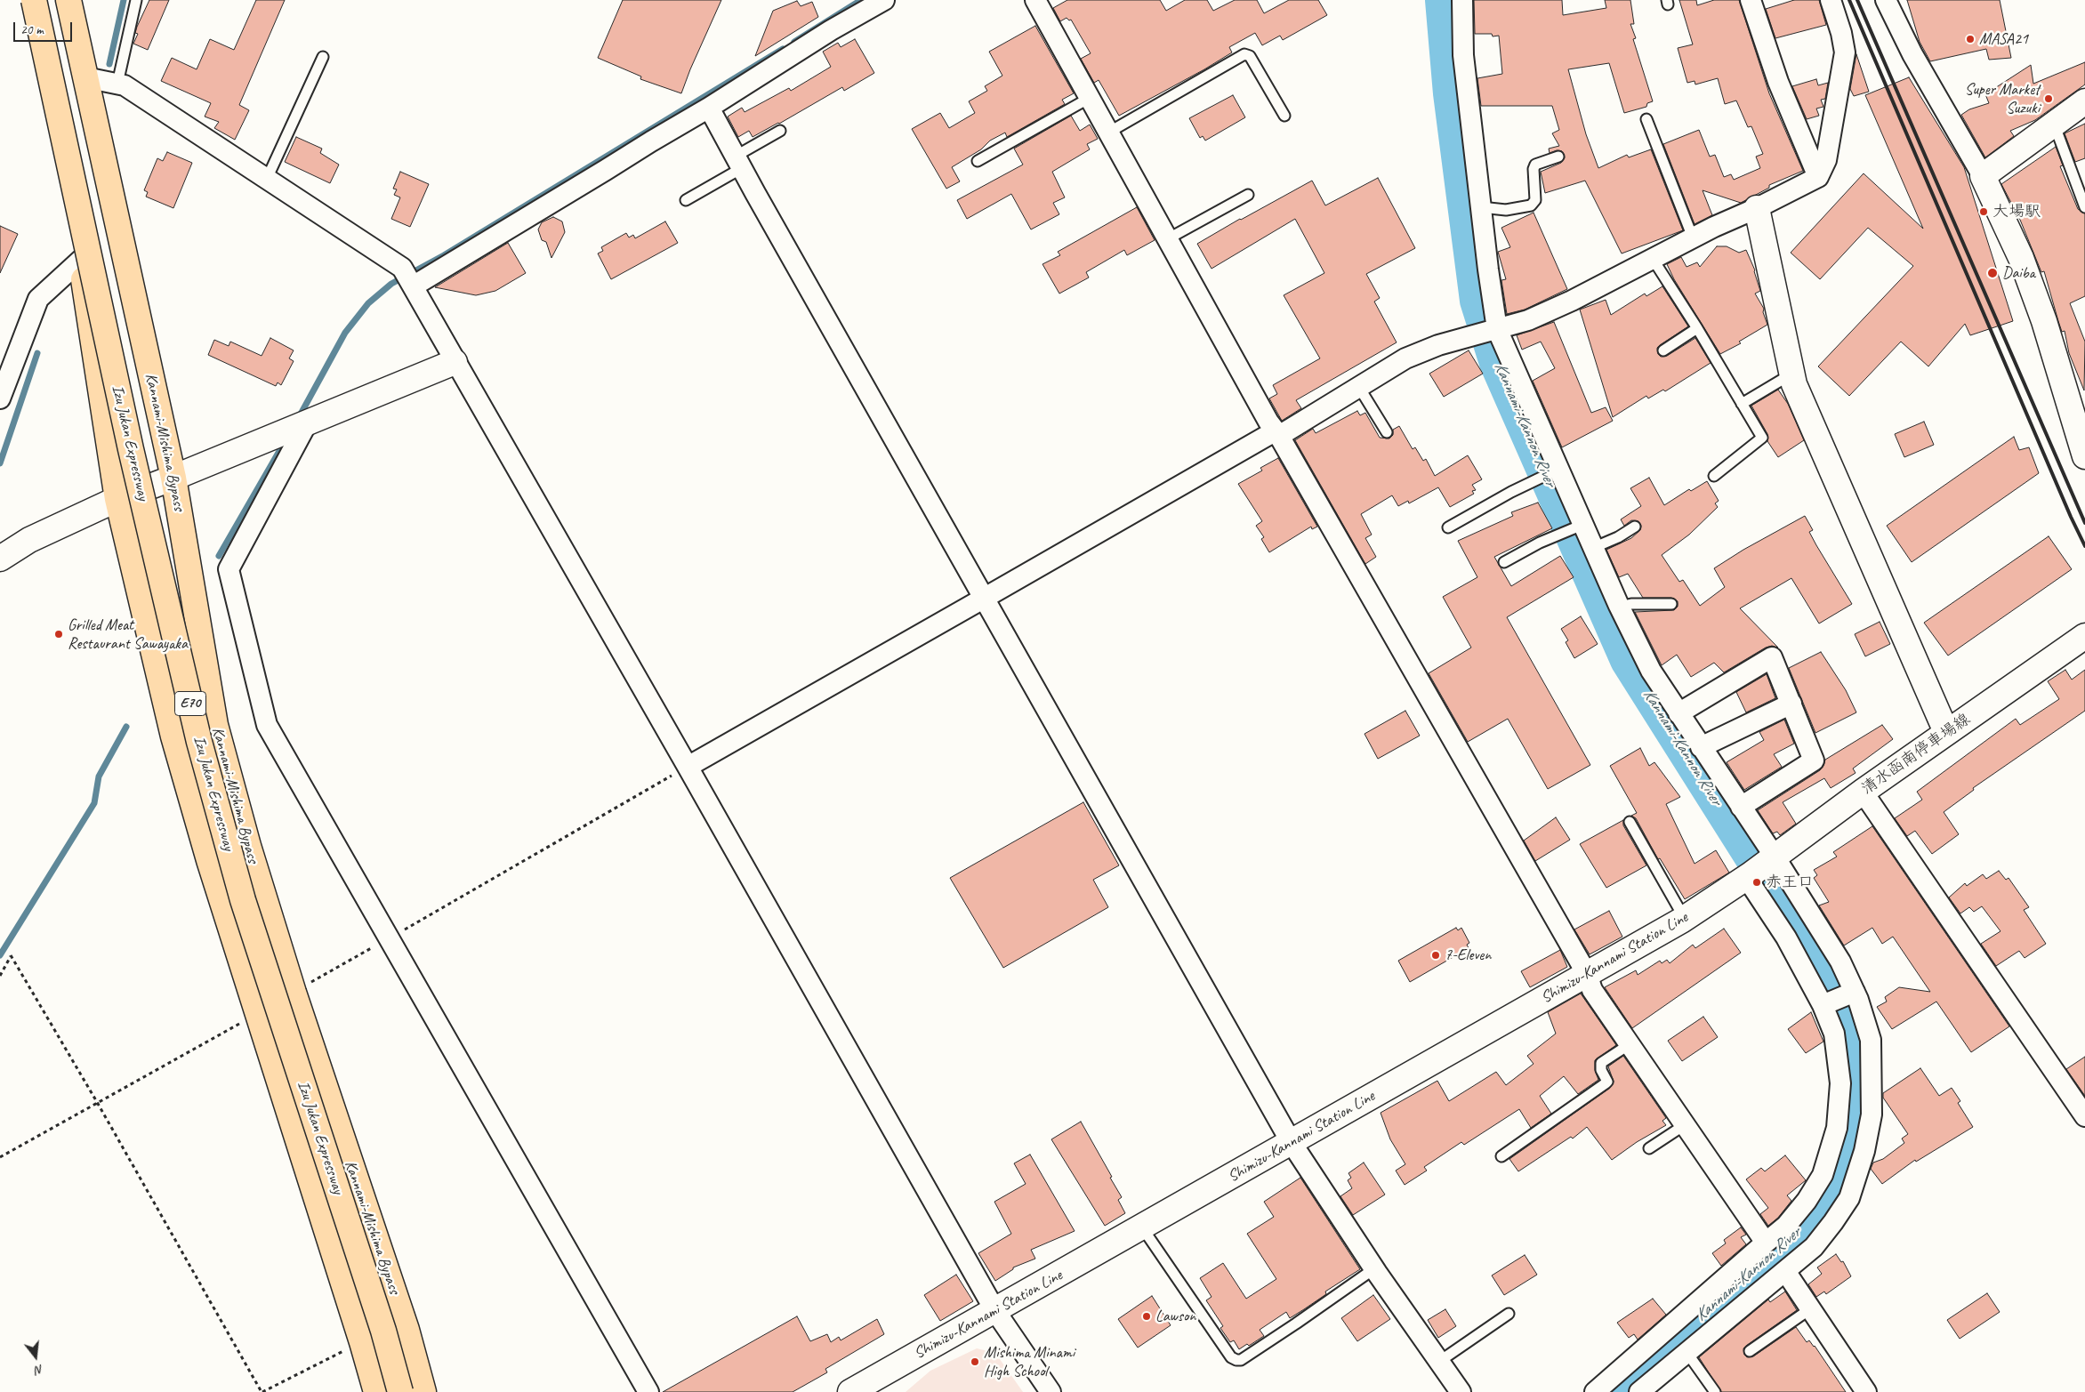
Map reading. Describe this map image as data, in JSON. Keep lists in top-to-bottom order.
{
  "streets": {
    "highway": ["Kannami-Mishima Bypass", "Izu Jukan Expressway", "E70"],
    "street": ["清水函南停車場線", "Shimizu-Kannami Station Line"]
  },
  "crossings": [
    ["清水函南停車場線", "Shimizu-Kannami Station Line"]
  ],
  "water": ["Kannami-Kannon River"],
  "places": [
    "MASA21",
    "Super Market Suzuki",
    "大場駅",
    "Daiba",
    "Grilled Meat Restaurant Sawayaka",
    "赤王口",
    "7-Eleven",
    "Lawson",
    "Mishima Minami High School"
  ],
  "scale_bar": "20 m",
  "north": "bottom"
}
